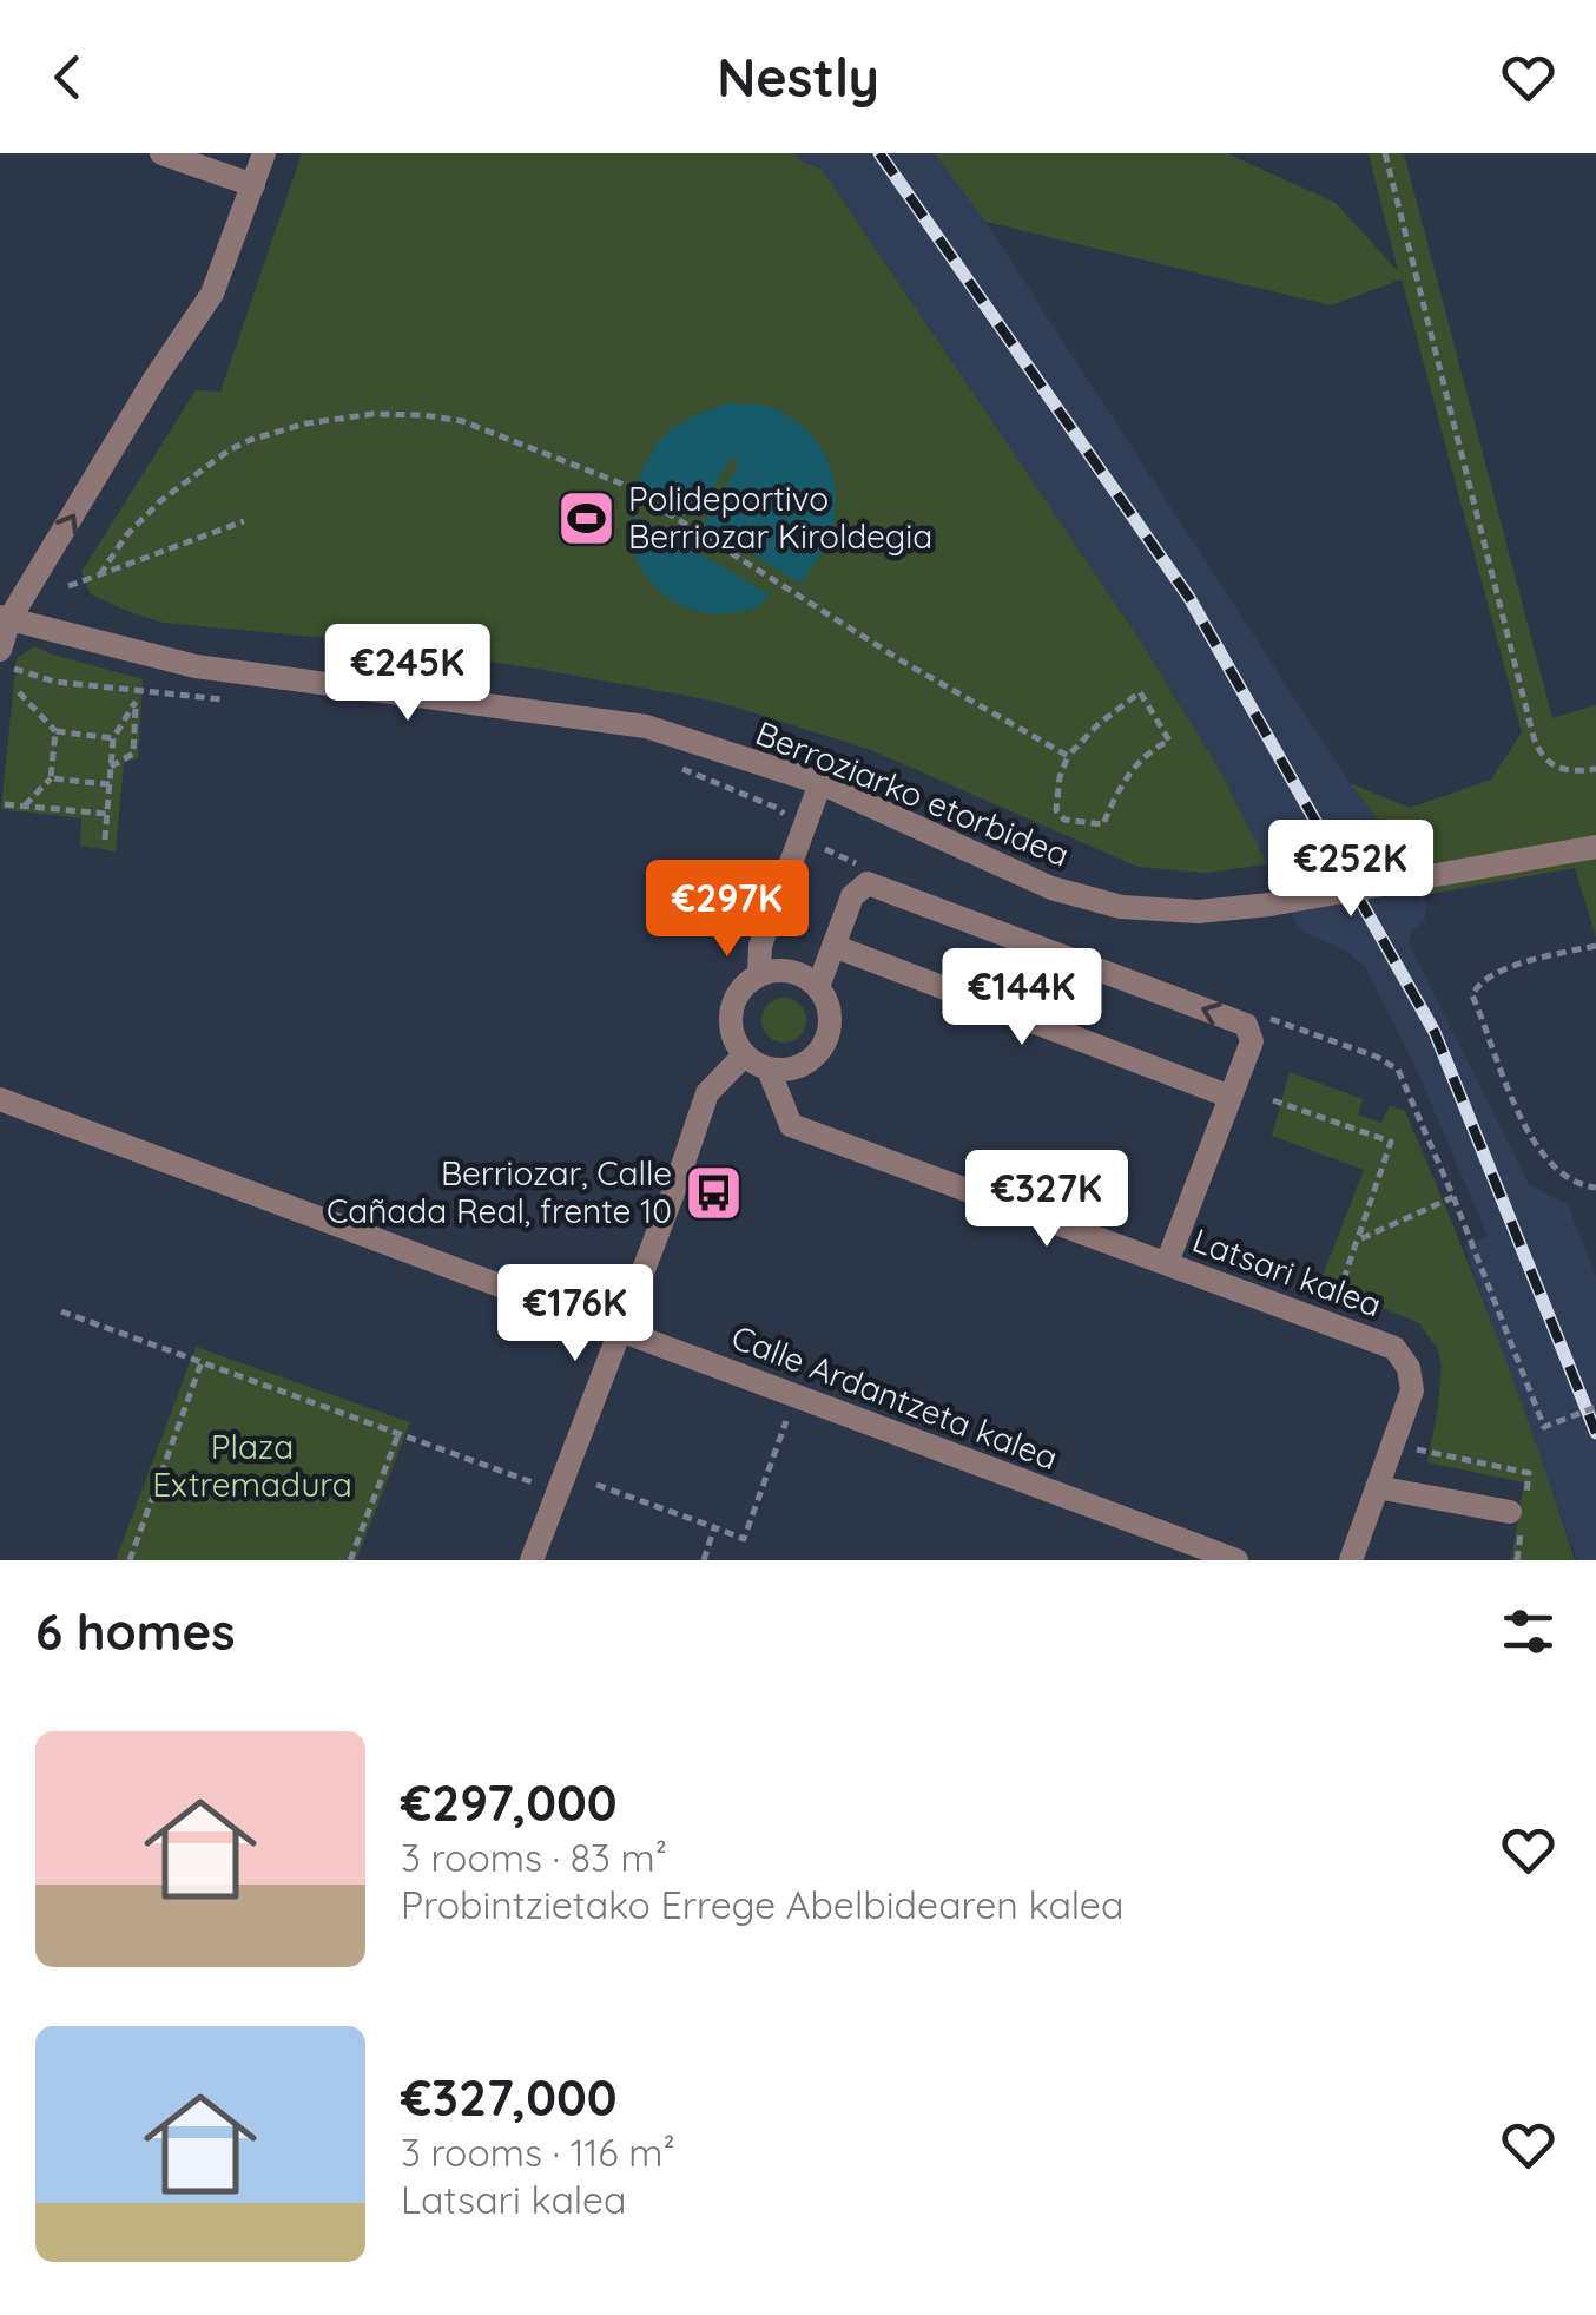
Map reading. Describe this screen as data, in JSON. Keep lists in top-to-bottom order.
{
  "streets": {
    "street": ["Berroziarko etorbidea", "Latsari kalea", "Calle Ardantzeta kalea"]
  },
  "parks": ["Plaza Extremadura"],
  "places": {
    "sports": ["Polideportivo Berriozar Kiroldegia"],
    "bus stop": ["Berriozar, Calle Cañada Real, frente 10"]
  },
  "page": {
    "header": "Nestly",
    "price": [
      "€245K",
      "€252K",
      "€297K",
      "€144K",
      "€327K",
      "€176K"
    ],
    "heading": "6 homes",
    "list": [
      {
        "name": "€297,000",
        "note": "3 rooms · 83 m² · Probintzietako Errege Abelbidearen kalea"
      },
      {
        "name": "€327,000",
        "note": "3 rooms · 116 m² · Latsari kalea"
      }
    ]
  }
}
